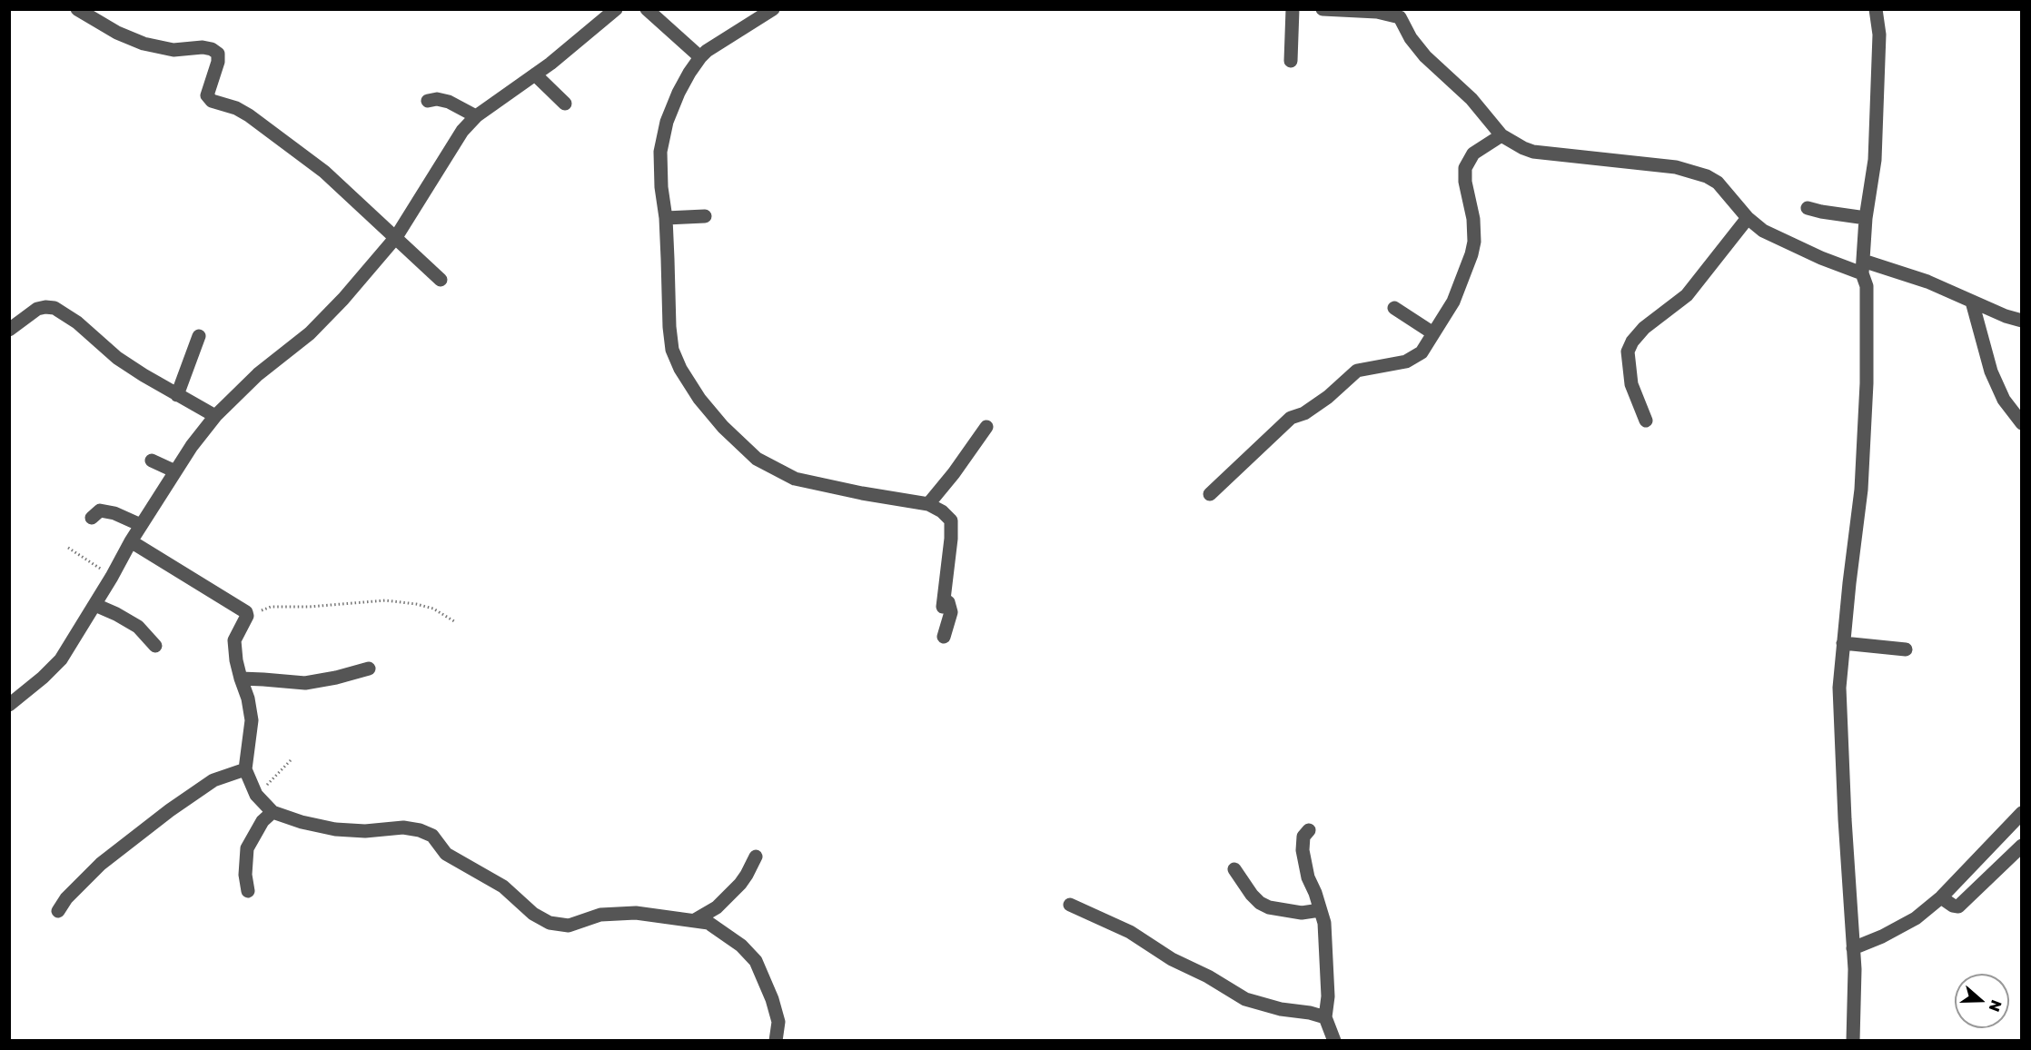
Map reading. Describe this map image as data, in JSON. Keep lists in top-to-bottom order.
{
  "north": "right"
}
